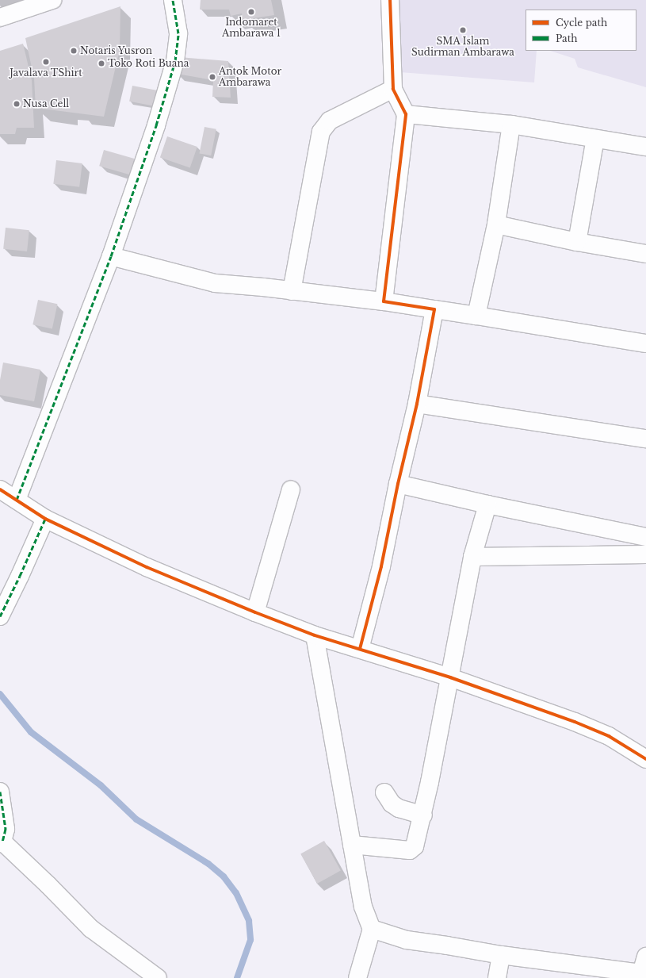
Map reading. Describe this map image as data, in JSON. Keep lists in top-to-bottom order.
{
  "places": [
    "Indomaret Ambarawa 1",
    "SMA Islam Sudirman Ambarawa",
    "Notaris Yusron",
    "Javalava TShirt",
    "Toko Roti Buana",
    "Antok Motor Ambarawa",
    "Nusa Cell"
  ],
  "legend": ["Cycle path", "Path"]
}
